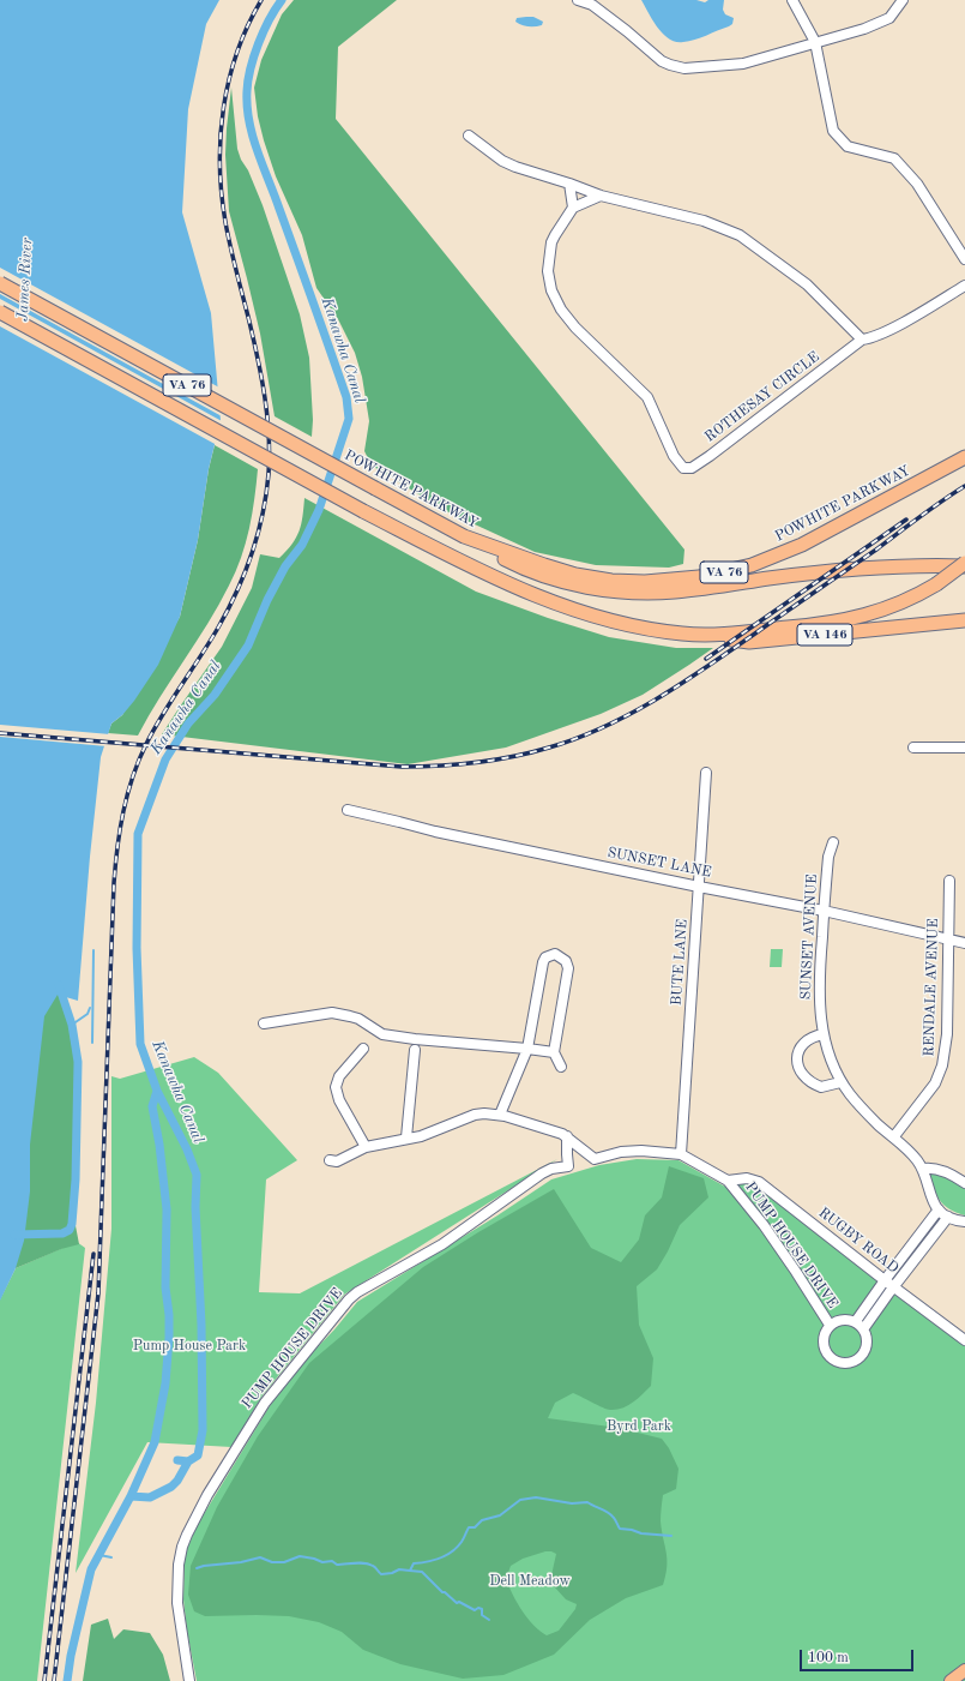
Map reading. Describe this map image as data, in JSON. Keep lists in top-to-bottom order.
{
  "streets": {
    "highway": ["VA 76", "POWHITE PARKWAY", "VA 146"],
    "street": [
      "ROTHESAY CIRCLE",
      "SUNSET LANE",
      "SUNSET AVENUE",
      "BUTE LANE",
      "RENDALE AVENUE",
      "RUGBY ROAD",
      "PUMP HOUSE DRIVE"
    ]
  },
  "crossings": [
    ["VA 76", "VA 146"],
    ["SUNSET LANE", "SUNSET AVENUE"],
    ["SUNSET LANE", "BUTE LANE"],
    ["SUNSET LANE", "RENDALE AVENUE"],
    ["SUNSET AVENUE", "RENDALE AVENUE"],
    ["BUTE LANE", "PUMP HOUSE DRIVE"],
    ["RUGBY ROAD", "PUMP HOUSE DRIVE"]
  ],
  "water": ["James River", "Kanawha Canal"],
  "parks": ["Pump House Park", "Byrd Park", "Dell Meadow"],
  "scale_bar": "100 m"
}
